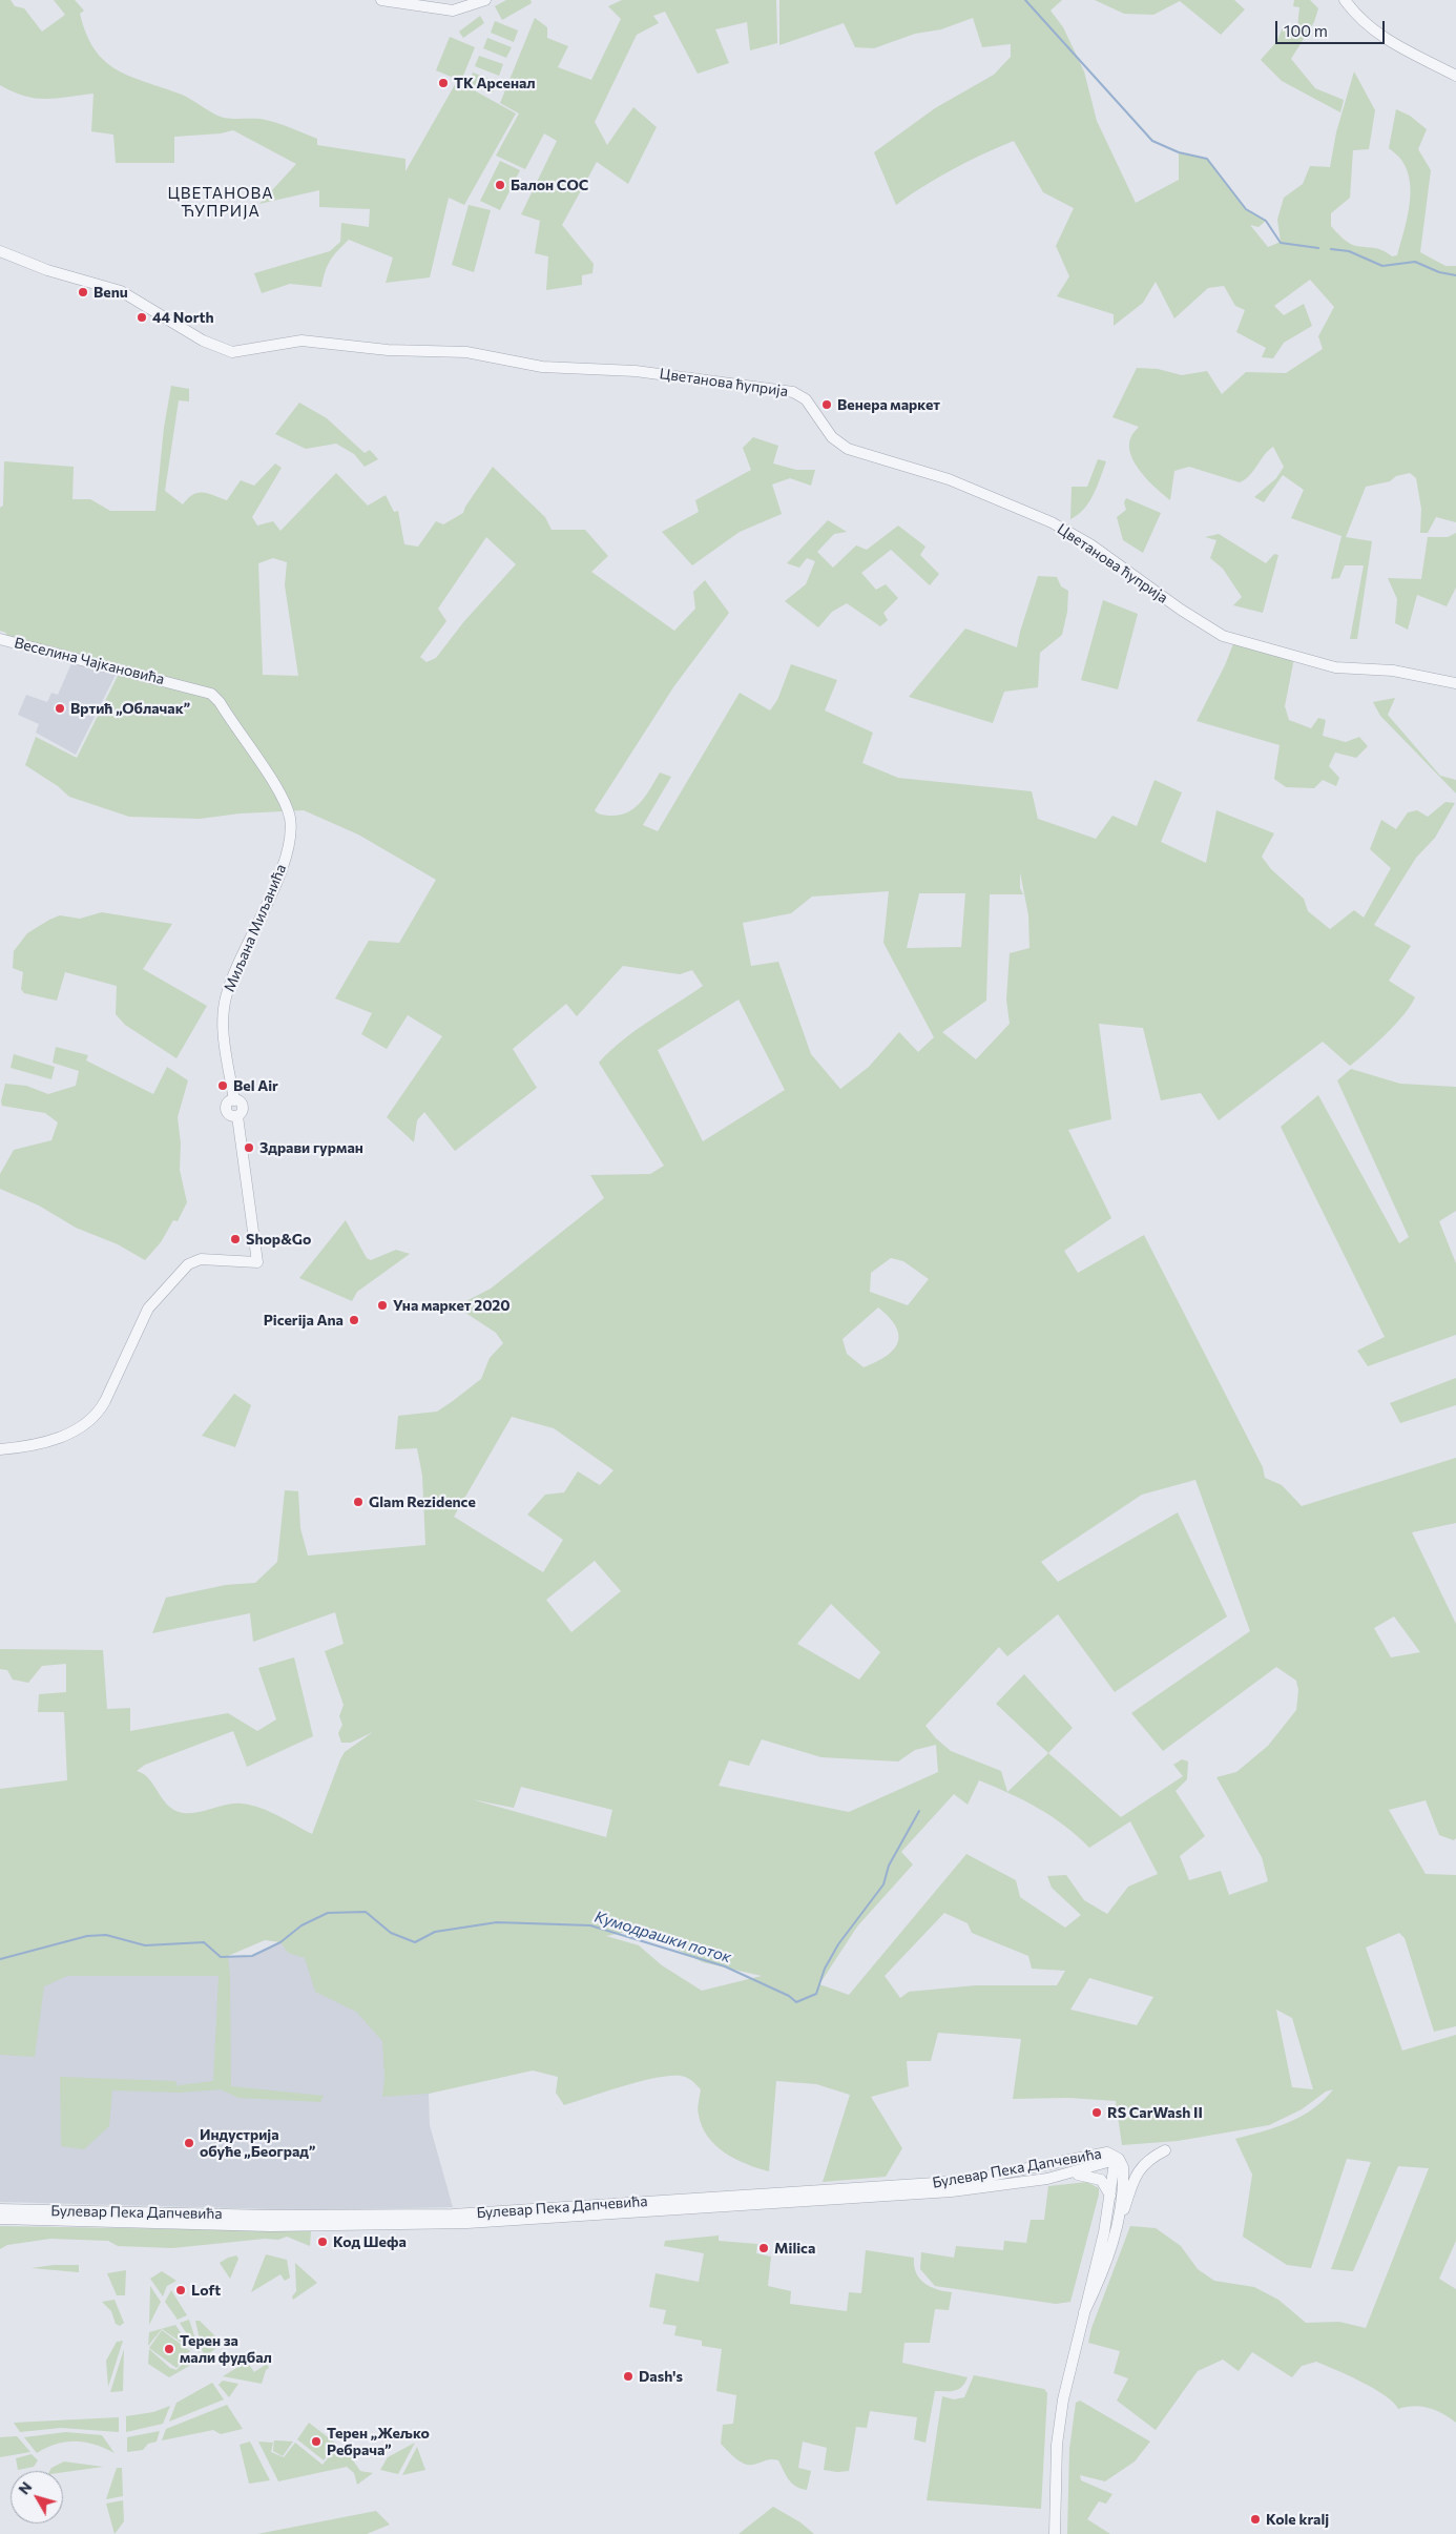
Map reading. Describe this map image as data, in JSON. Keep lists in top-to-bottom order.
{
  "streets": {
    "street": [
      "Цветанова ћуприја",
      "Веселина Чајкановића",
      "Миљана Миљанића",
      "Булевар Пека Дапчевића"
    ]
  },
  "crossings": [
    ["Веселина Чајкановића", "Миљана Миљанића"]
  ],
  "districts": ["ЦВЕТАНОВА ЋУПРИЈА"],
  "water": ["Кумодрашки поток"],
  "places": [
    "ТК Арсенал",
    "Балон СОС",
    "Benu",
    "44 North",
    "Венера маркет",
    "Вртић „Облачак”",
    "Bel Air",
    "Здрави гурман",
    "Shop&Go",
    "Уна маркет 2020",
    "Picerija Ana",
    "Glam Rezidence",
    "RS CarWash II",
    "Индустрија обуће „Београд”",
    "Код Шефа",
    "Milica",
    "Loft",
    "Терен за мали фудбал",
    "Dash's",
    "Терен „Жељко Ребрача”",
    "Kole kralj"
  ],
  "scale_bar": "100 m",
  "north": "top left"
}
